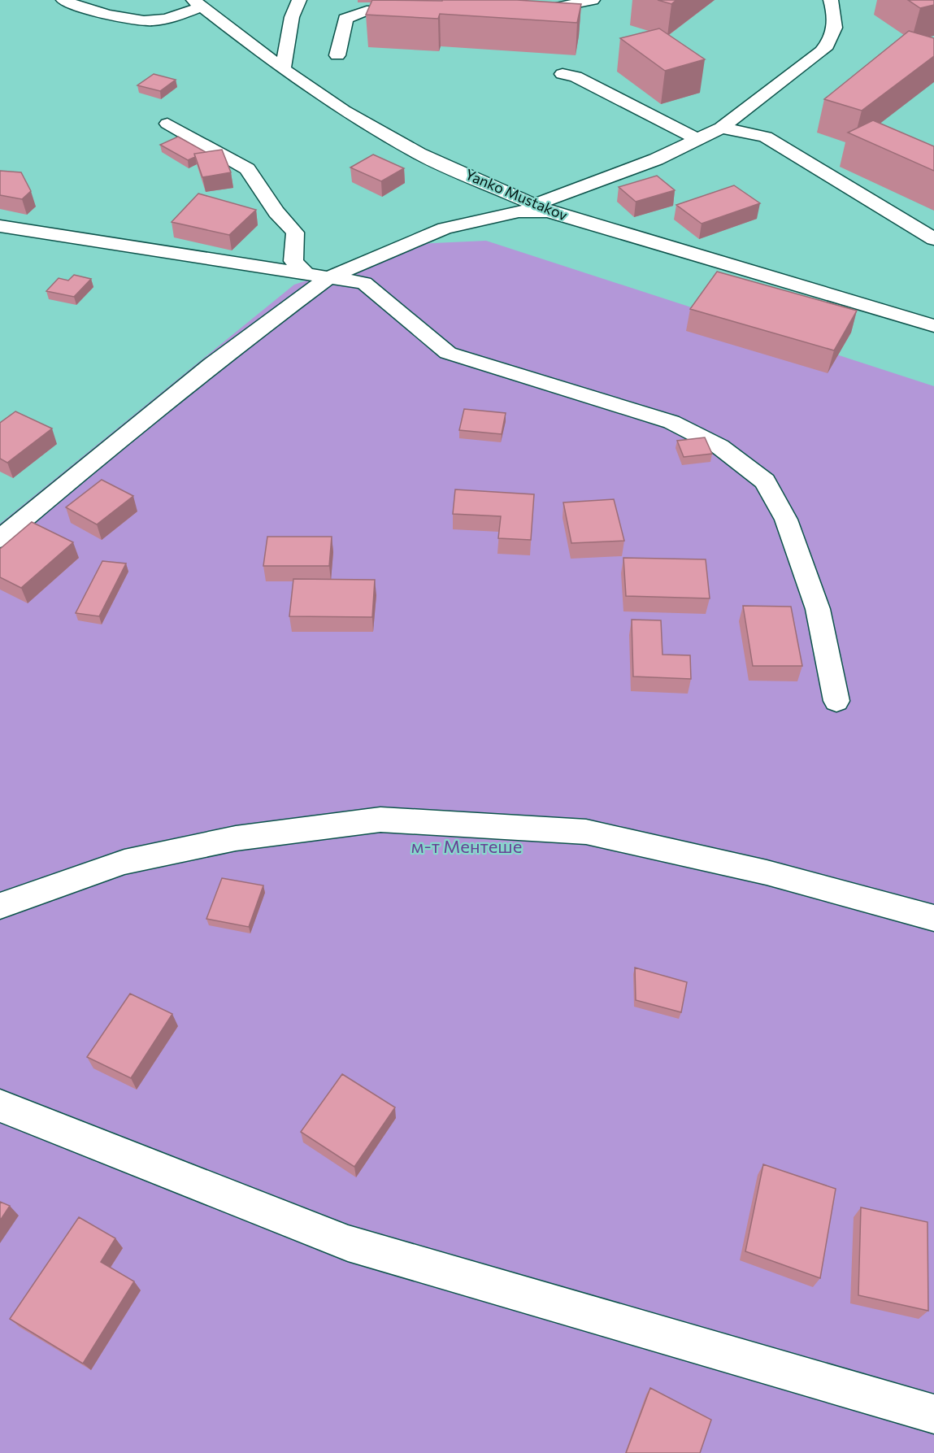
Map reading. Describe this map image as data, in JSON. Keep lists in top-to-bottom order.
{
  "streets": {
    "street": ["Yanko Mustakov"]
  },
  "parks": ["м-т Ментeше"]
}
